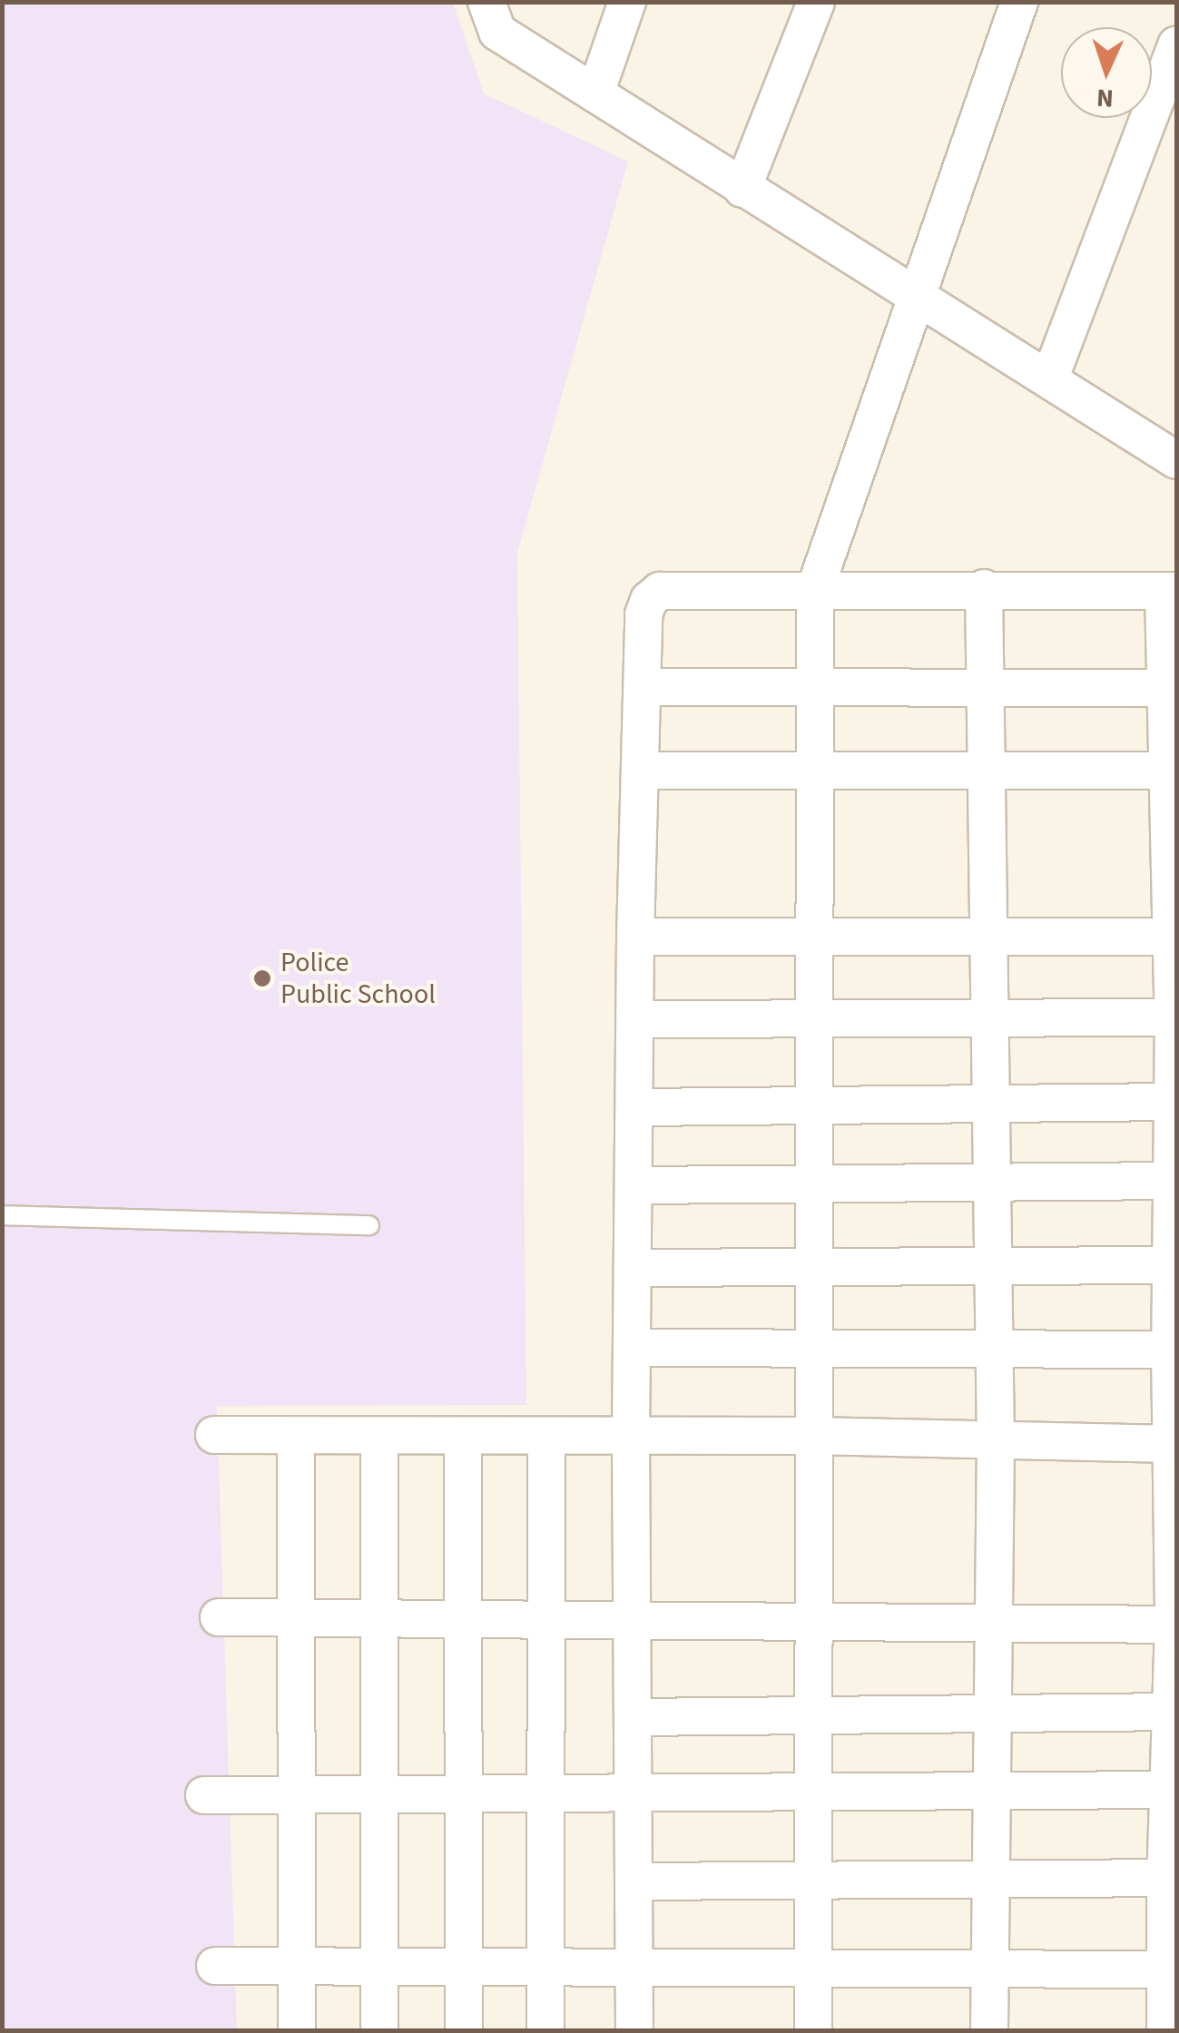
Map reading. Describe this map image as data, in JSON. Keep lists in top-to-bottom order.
{
  "places": ["Police Public School"],
  "north": "bottom"
}
